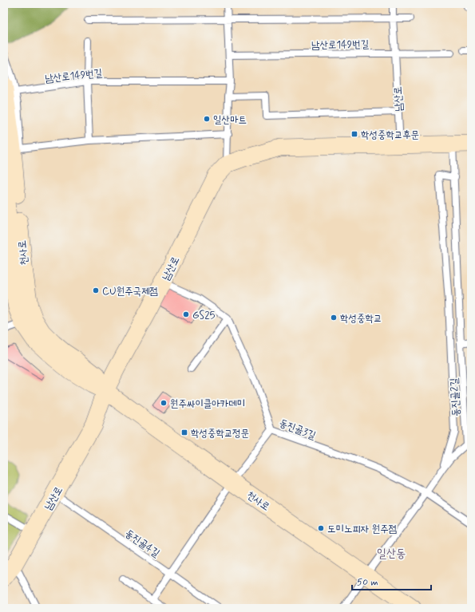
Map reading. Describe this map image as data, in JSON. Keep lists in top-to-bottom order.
{
  "streets": {
    "street": ["남산로", "천사로"],
    "lane": [
      "남산로149번길",
      "동진골2길",
      "동진골3길",
      "동진골4길"
    ]
  },
  "crossings": [
    ["남산로149번길", "남산로"],
    ["남산로149번길", "천사로"],
    ["남산로", "천사로"],
    ["남산로", "동진골2길"],
    ["남산로", "동진골4길"],
    ["천사로", "동진골2길"],
    ["동진골2길", "동진골3길"]
  ],
  "districts": ["일산동"],
  "places": {
    "other": [
      "일산마트",
      "CU원주국제점",
      "GS25",
      "학성중학교",
      "원주싸이클아카데미",
      "도미노피자 원주점"
    ],
    "transit": ["학성중학교후문", "학성중학교정문"]
  },
  "scale_bar": "50 m"
}
